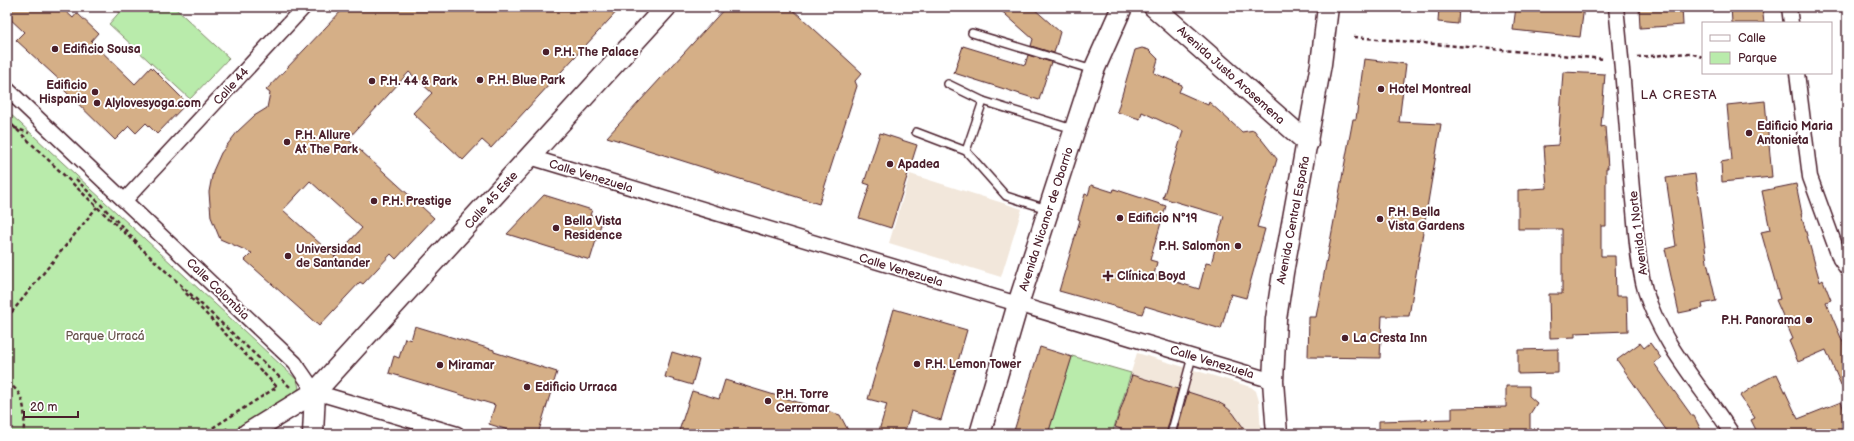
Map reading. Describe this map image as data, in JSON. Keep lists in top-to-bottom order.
{
  "streets": {
    "main road": [
      "Avenida Justo Arosemena",
      "Calle 45 Este",
      "Avenida Nicanor de Obarrio",
      "Avenida Central España"
    ],
    "street": [
      "Calle 44",
      "Calle Venezuela",
      "Avenida 1 Norte",
      "Calle Colombia"
    ]
  },
  "crossings": [
    ["Avenida Justo Arosemena", "Avenida Central España"],
    ["Calle 44", "Calle Colombia"],
    ["Calle Venezuela", "Calle 45 Este"],
    ["Calle Venezuela", "Avenida Nicanor de Obarrio"],
    ["Calle Venezuela", "Avenida Central España"],
    ["Calle 45 Este", "Calle Colombia"]
  ],
  "districts": ["LA CRESTA"],
  "parks": ["Parque Urracá"],
  "places": {
    "other": [
      "Edificio Sousa",
      "P.H. The Palace",
      "P.H. Blue Park",
      "P.H. 44 & Park",
      "Hotel Montreal",
      "Edificio Hispania",
      "Alylovesyoga.com",
      "Edificio Maria Antonieta",
      "P.H. Allure At The Park",
      "Apadea",
      "P.H. Prestige",
      "Edificio N°19",
      "P.H. Bella Vista Gardens",
      "Bella Vista Residence",
      "P.H. Salomon",
      "Universidad de Santander",
      "P.H. Panorama",
      "La Cresta Inn",
      "P.H. Lemon Tower",
      "Miramar",
      "Edificio Urraca",
      "P.H. Torre Cerromar"
    ],
    "health": ["Clínica Boyd"]
  },
  "legend": ["Calle", "Parque"],
  "scale_bar": "20 m"
}
